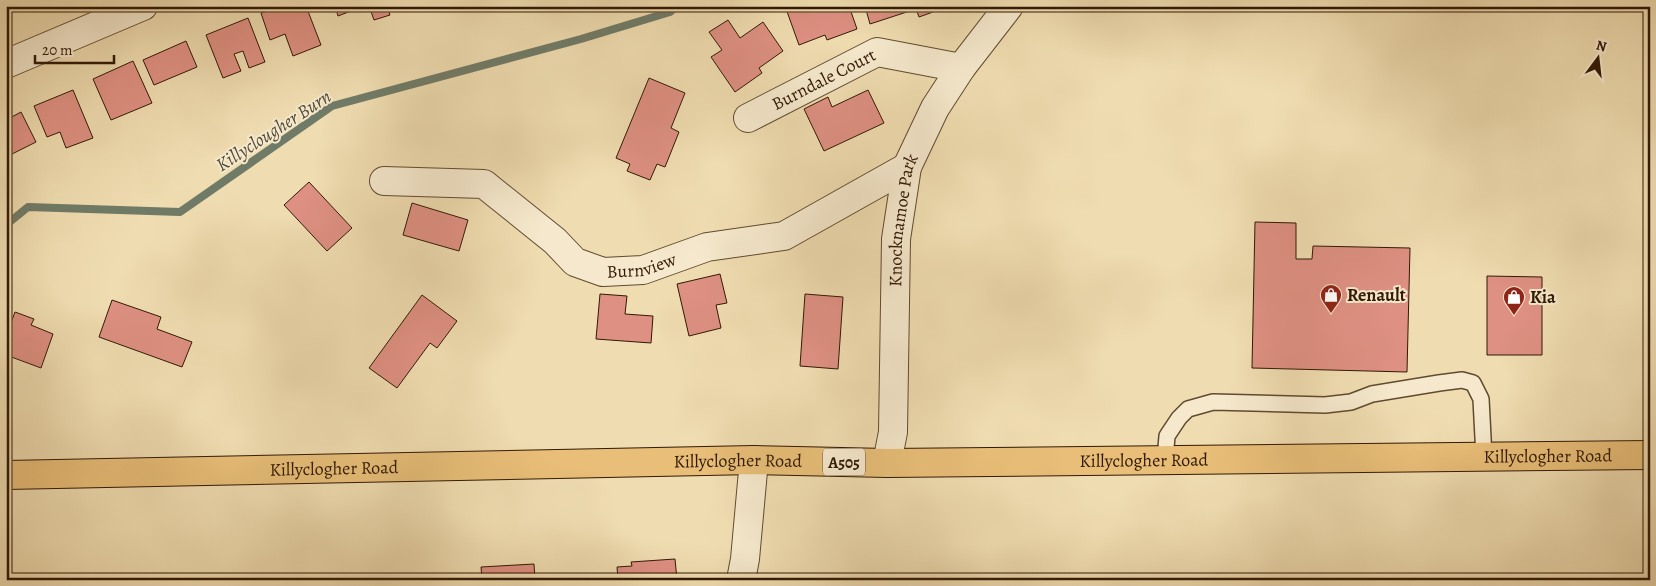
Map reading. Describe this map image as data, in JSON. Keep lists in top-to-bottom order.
{
  "streets": {
    "highway": ["Killyclogher Road", "A505"],
    "street": ["Burndale Court", "Knocknamoe Park", "Burnview"]
  },
  "crossings": [
    ["Burndale Court", "Knocknamoe Park"],
    ["Knocknamoe Park", "Burnview"],
    ["Knocknamoe Park", "Killyclogher Road"]
  ],
  "water": ["Killyclougher Burn"],
  "places": {
    "shop": ["Renault", "Kia"]
  },
  "scale_bar": "20 m",
  "north": "top"
}
